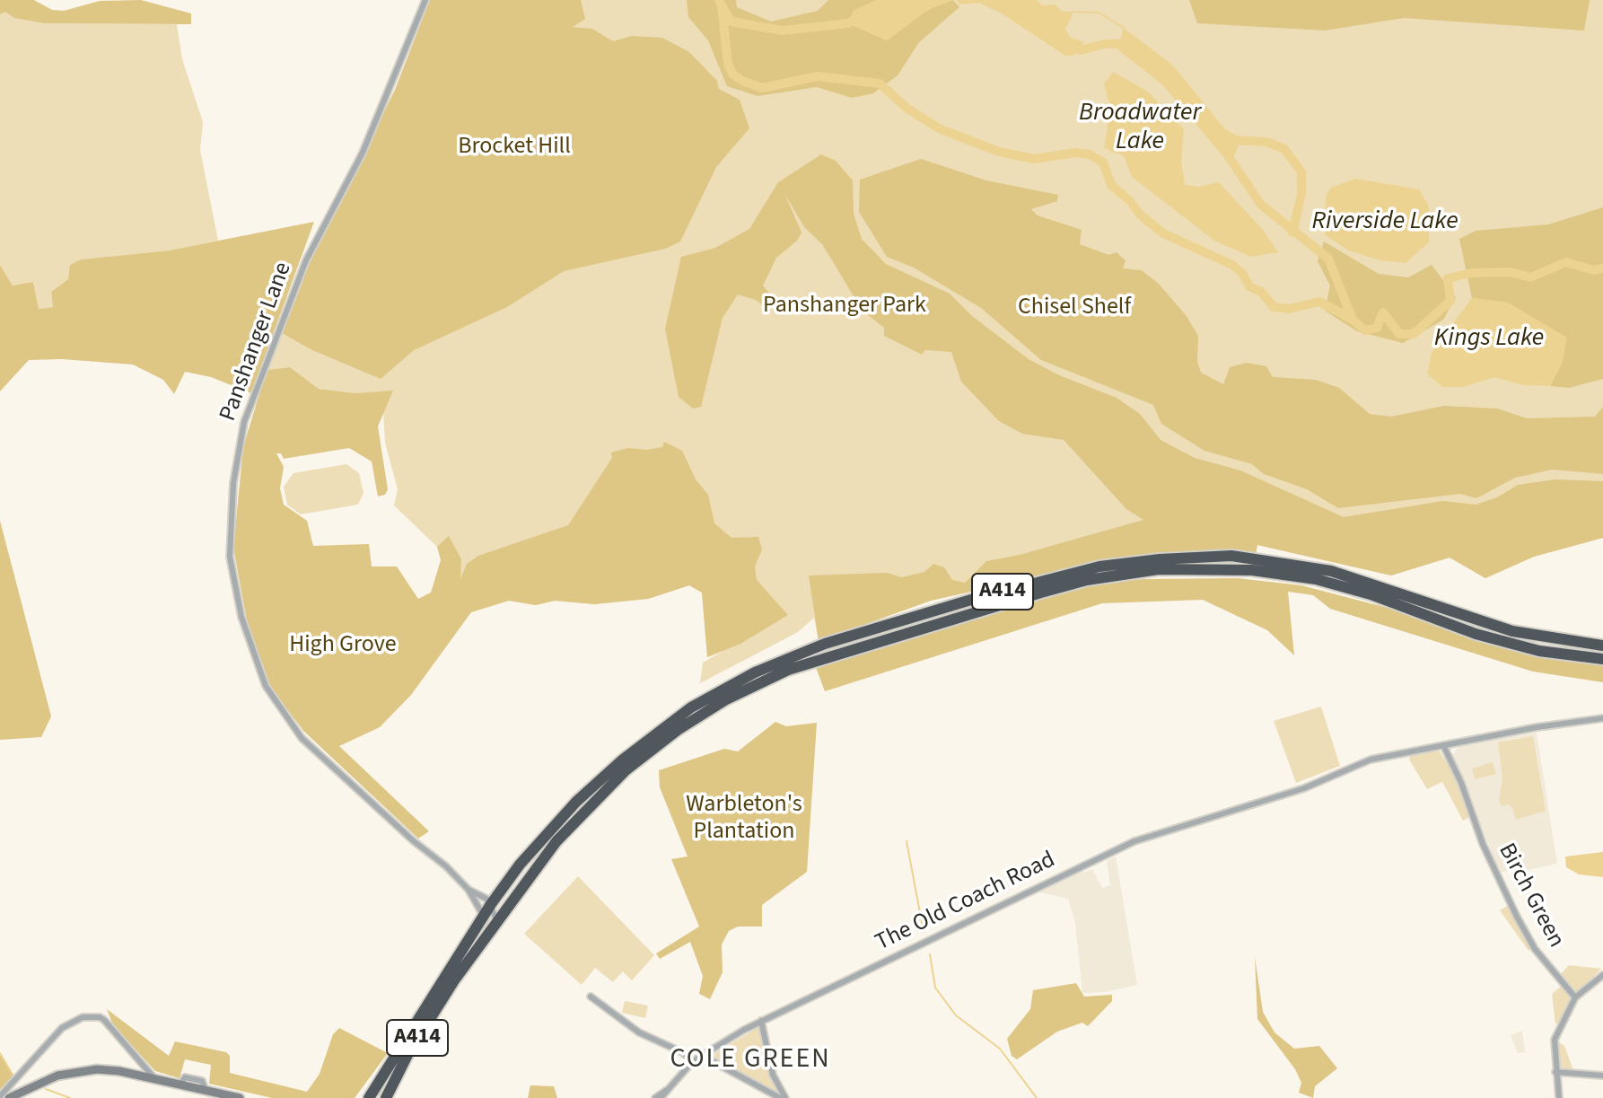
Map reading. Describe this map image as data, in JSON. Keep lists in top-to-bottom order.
{
  "streets": {
    "highway": ["A414"],
    "street": ["Panshanger Lane", "Birch Green", "The Old Coach Road"]
  },
  "crossings": [
    ["Panshanger Lane", "A414"],
    ["Birch Green", "The Old Coach Road"]
  ],
  "districts": ["COLE GREEN"],
  "water": ["Broadwater Lake", "Riverside Lake", "Kings Lake"],
  "parks": [
    "Brocket Hill",
    "Panshanger Park",
    "Chisel Shelf",
    "High Grove",
    "Warbleton's Plantation"
  ]
}
